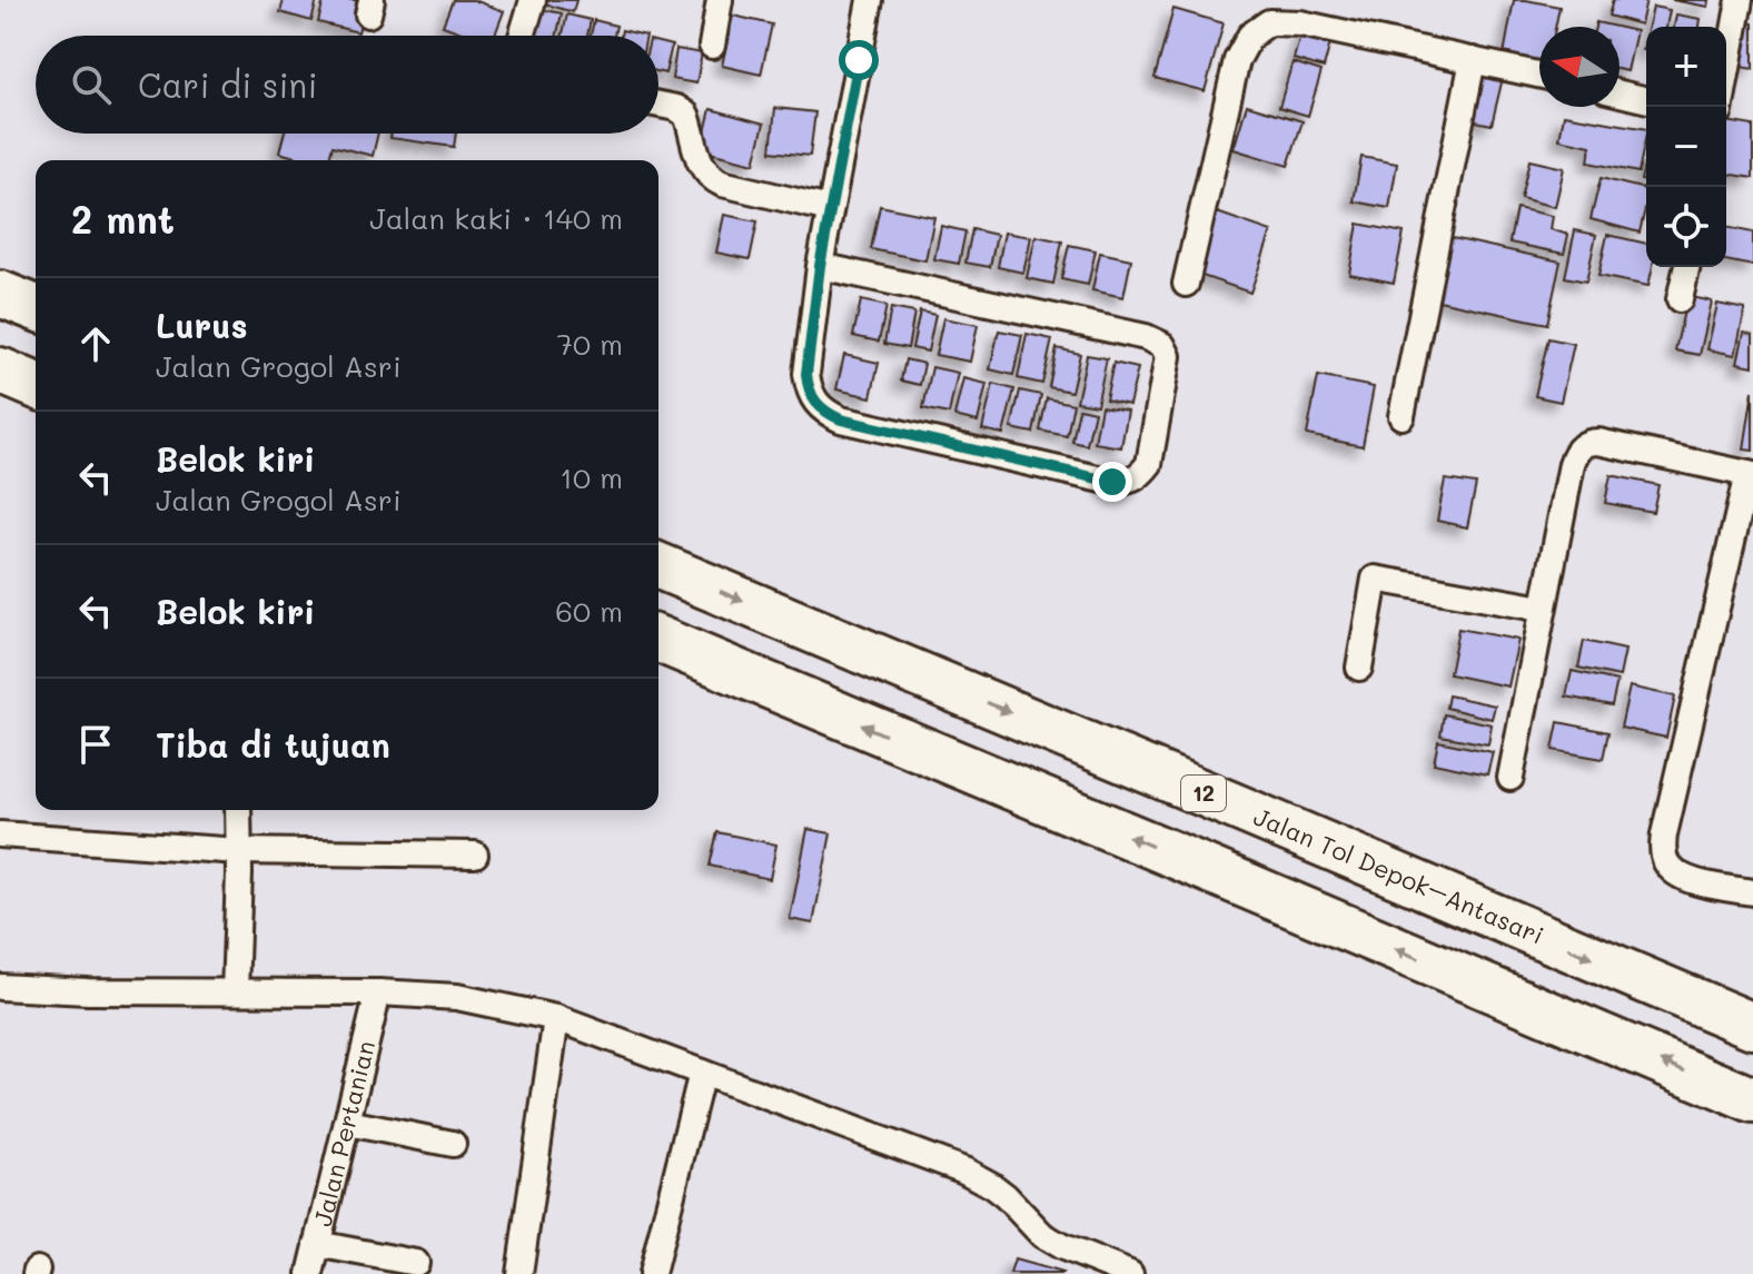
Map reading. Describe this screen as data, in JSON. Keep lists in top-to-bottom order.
{
  "streets": {
    "highway": ["12", "Jalan Tol Depok–Antasari"],
    "street": ["Jalan Pertanian"]
  },
  "north": "left",
  "page": {
    "map_buttons": ["+", "−"],
    "search": "Cari di sini",
    "heading": ["2 mnt", "Jalan kaki · 140 m"],
    "list": [
      ["Lurus", "Jalan Grogol Asri", "70 m"],
      ["Belok kiri", "Jalan Grogol Asri", "10 m"],
      ["Belok kiri", "60 m"],
      "Tiba di tujuan"
    ]
  }
}
